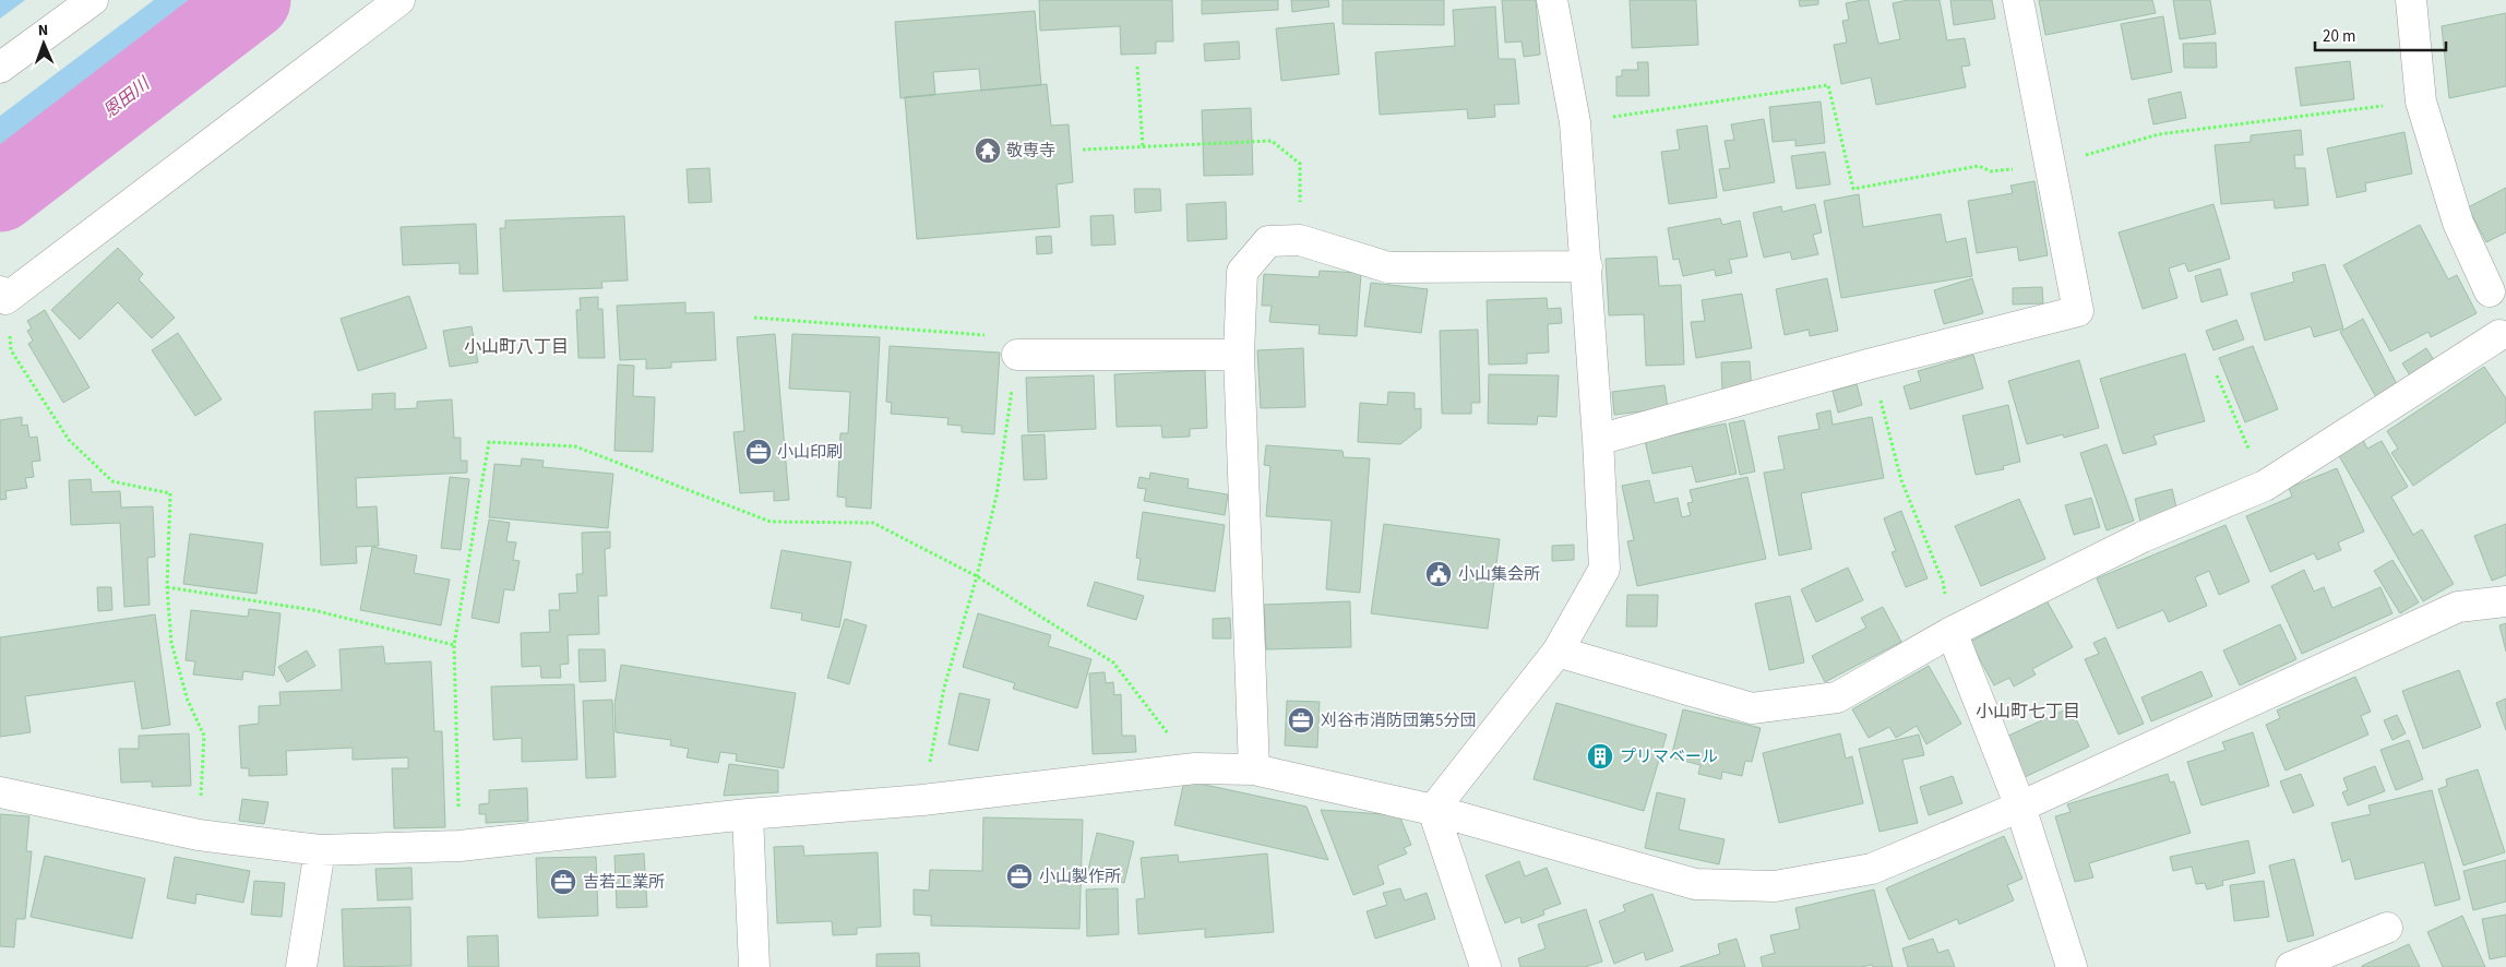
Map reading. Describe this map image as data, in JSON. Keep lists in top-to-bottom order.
{
  "districts": ["小山町八丁目", "小山町七丁目"],
  "water": ["恩田川"],
  "places": {
    "temple": ["敬専寺"],
    "office": [
      "小山印刷",
      "刈谷市消防団第5分団",
      "小山製作所",
      "吉若工業所"
    ],
    "public building": ["小山集会所"],
    "building": ["プリマベール"]
  },
  "scale_bar": "20 m",
  "north": "top"
}
